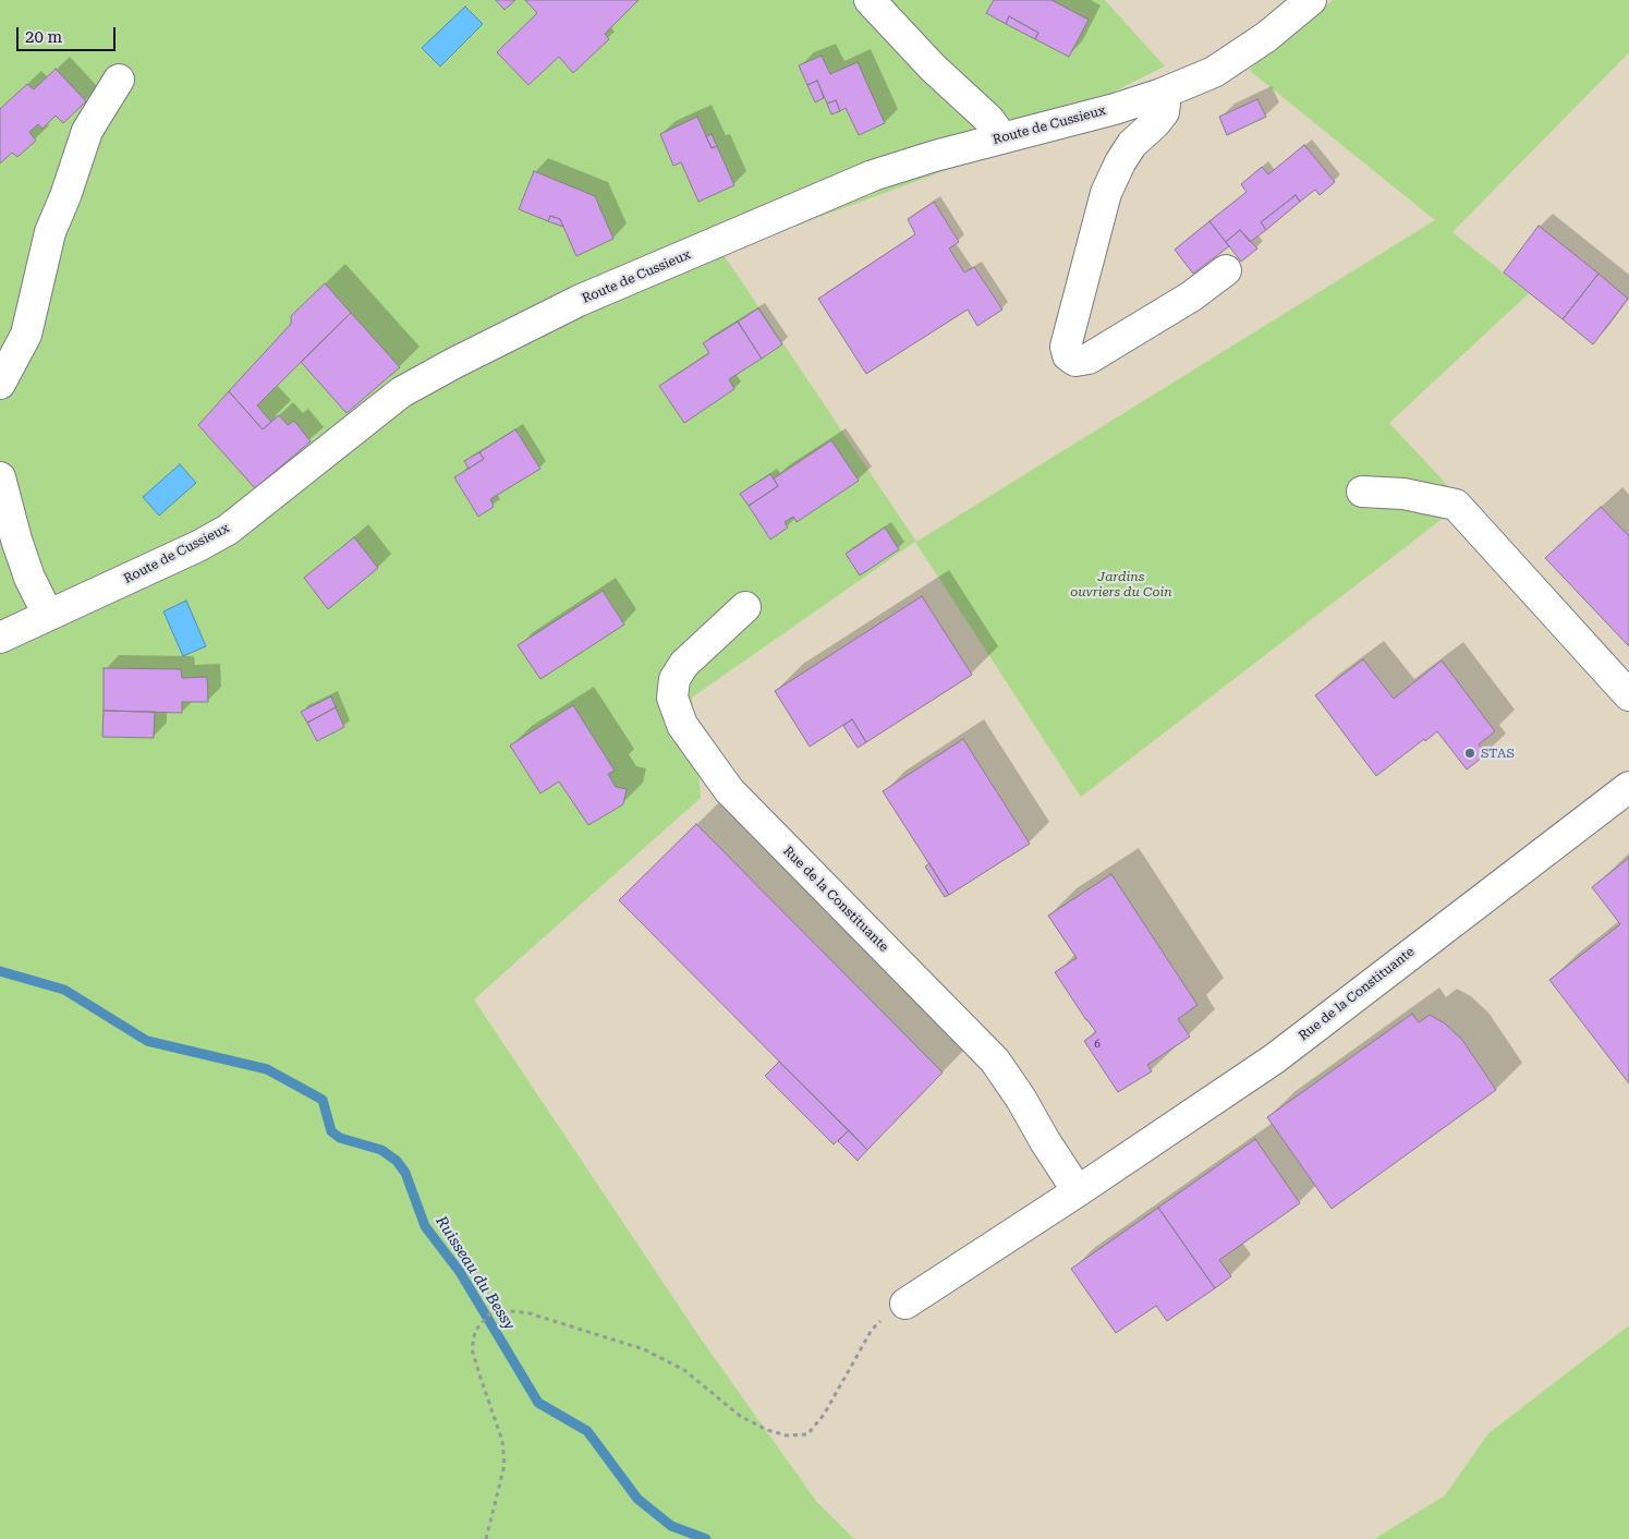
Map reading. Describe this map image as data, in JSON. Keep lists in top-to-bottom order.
{
  "streets": {
    "street": ["Route de Cussieux", "Rue de la Constituante"]
  },
  "water": ["Ruisseau du Bessy"],
  "parks": ["Jardins ouvriers du Coin"],
  "places": ["STAS"],
  "house_numbers": ["6"],
  "scale_bar": "20 m"
}
